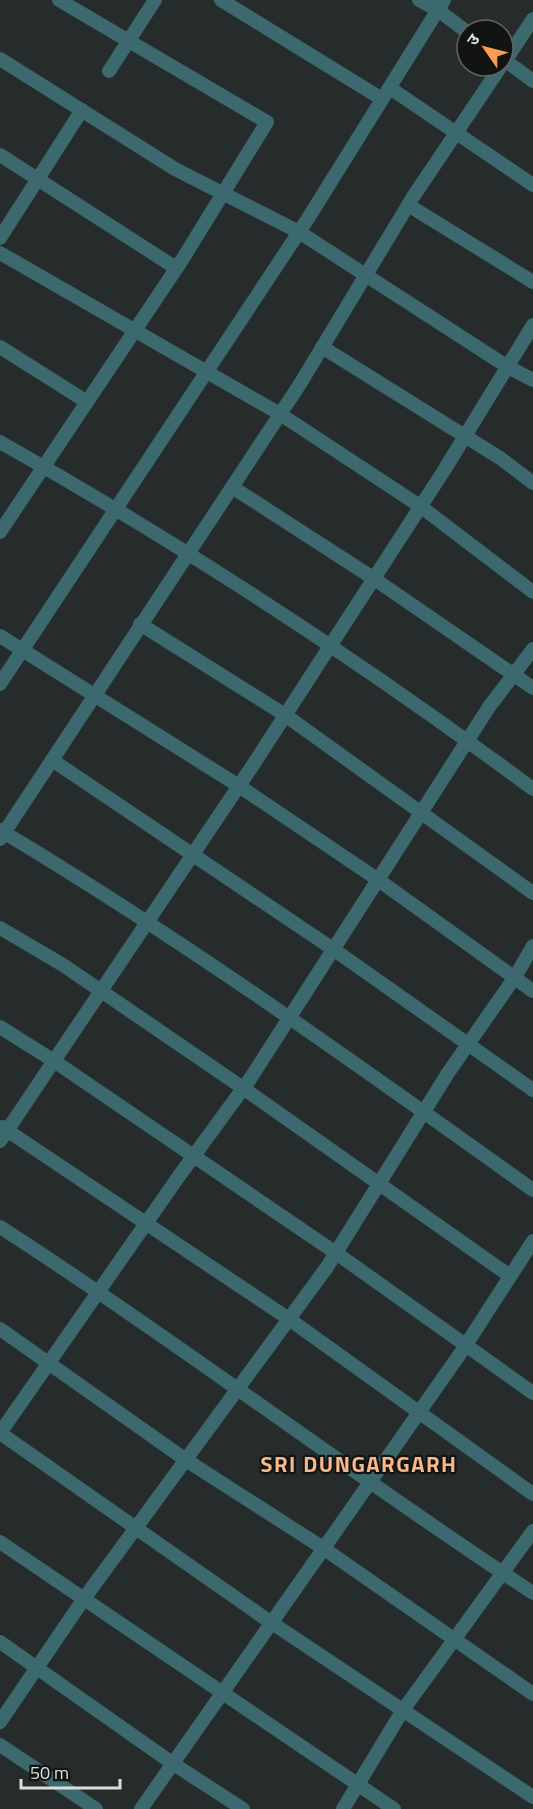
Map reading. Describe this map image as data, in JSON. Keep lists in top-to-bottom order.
{
  "districts": ["SRI DUNGARGARH"],
  "scale_bar": "50 m",
  "north": "top left"
}
